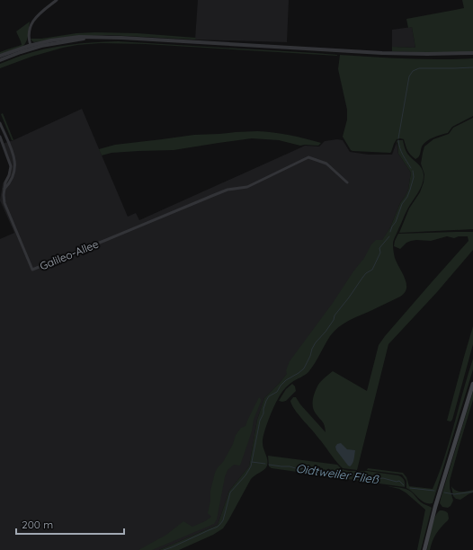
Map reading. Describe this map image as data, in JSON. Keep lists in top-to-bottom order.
{
  "streets": {
    "street": ["Galileo-Allee"]
  },
  "water": ["Oidtweiler Fließ"],
  "scale_bar": "200 m"
}
